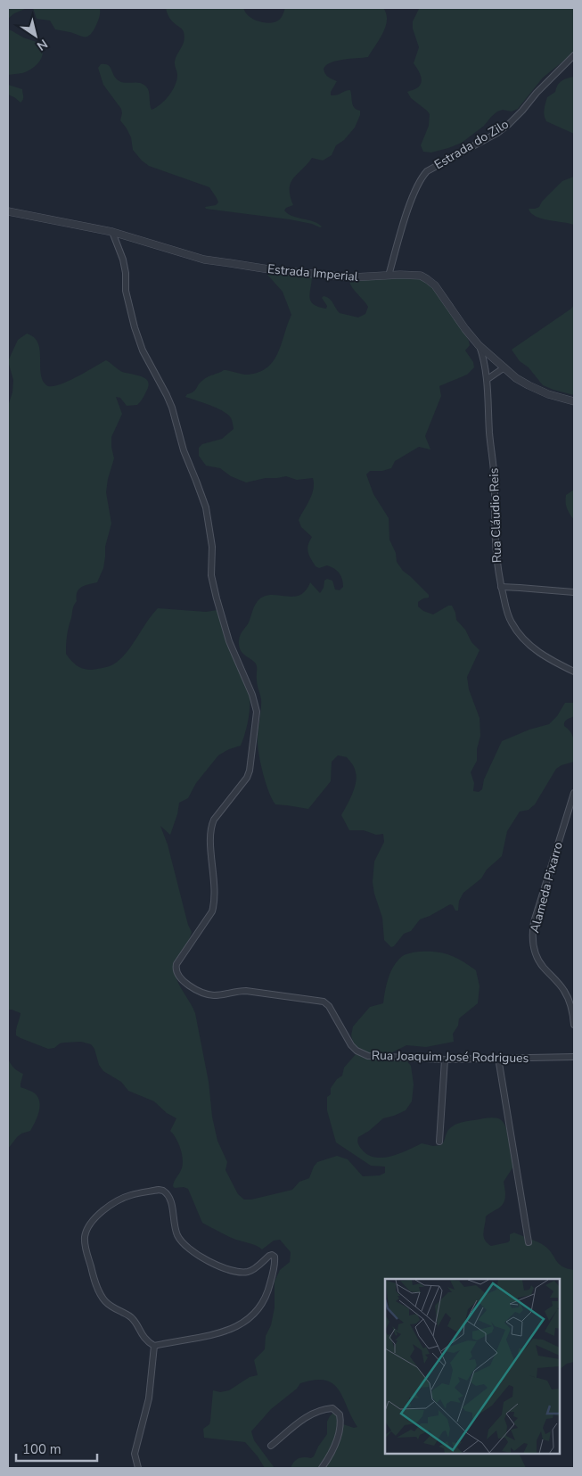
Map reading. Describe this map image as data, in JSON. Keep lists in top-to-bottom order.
{
  "streets": {
    "street": [
      "Estrada do Zilo",
      "Estrada Imperial",
      "Rua Cláudio Reis",
      "Alameda Pixarro",
      "Rua Joaquim José Rodrigues"
    ]
  },
  "crossings": [
    ["Estrada do Zilo", "Estrada Imperial"],
    ["Estrada Imperial", "Rua Cláudio Reis"],
    ["Estrada Imperial", "Rua Joaquim José Rodrigues"]
  ],
  "scale_bar": "100 m",
  "north": "bottom right"
}
